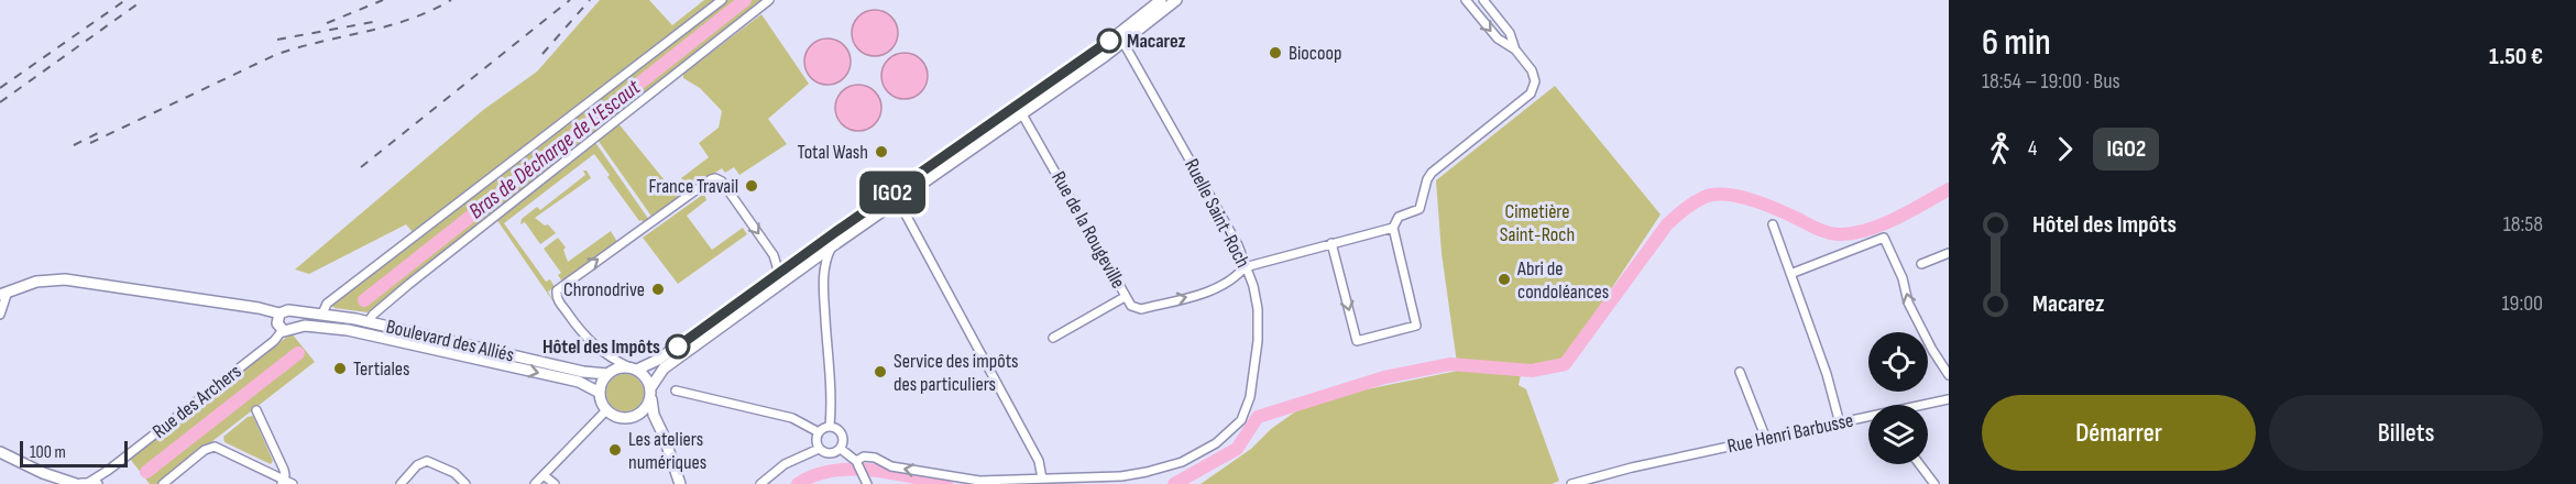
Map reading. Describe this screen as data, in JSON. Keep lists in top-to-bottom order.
{
  "streets": {
    "main road": ["Boulevard des Alliés"],
    "street": [
      "Ruelle Saint-Roch",
      "Rue de la Rougeville",
      "Rue des Archers",
      "Rue Henri Barbusse"
    ]
  },
  "crossings": [
    ["Ruelle Saint-Roch", "Rue de la Rougeville"],
    ["Boulevard des Alliés", "Rue des Archers"]
  ],
  "one_way": ["Rue de la Rougeville"],
  "water": ["Bras de Décharge de L'Escaut"],
  "parks": ["Cimetière Saint-Roch"],
  "places": [
    "Macarez",
    "Biocoop",
    "Total Wash",
    "France Travail",
    "Abri de condoléances",
    "Chronodrive",
    "Hôtel des Impôts",
    "Tertiales",
    "Service des impôts des particuliers",
    "Les ateliers numériques"
  ],
  "lines": ["bus line IGO2"],
  "scale_bar": "100 m",
  "page": {
    "on_map": "IGO2",
    "heading": ["6 min", "18:54 – 19:00 · Bus", "1.50 €"],
    "legs": ["4", "IGO2"],
    "list": [
      {
        "name": "Hôtel des Impôts",
        "value": "18:58"
      },
      {
        "name": "Macarez",
        "value": "19:00"
      }
    ],
    "buttons": ["Démarrer", "Billets"],
    "scale": "100 m"
  }
}
